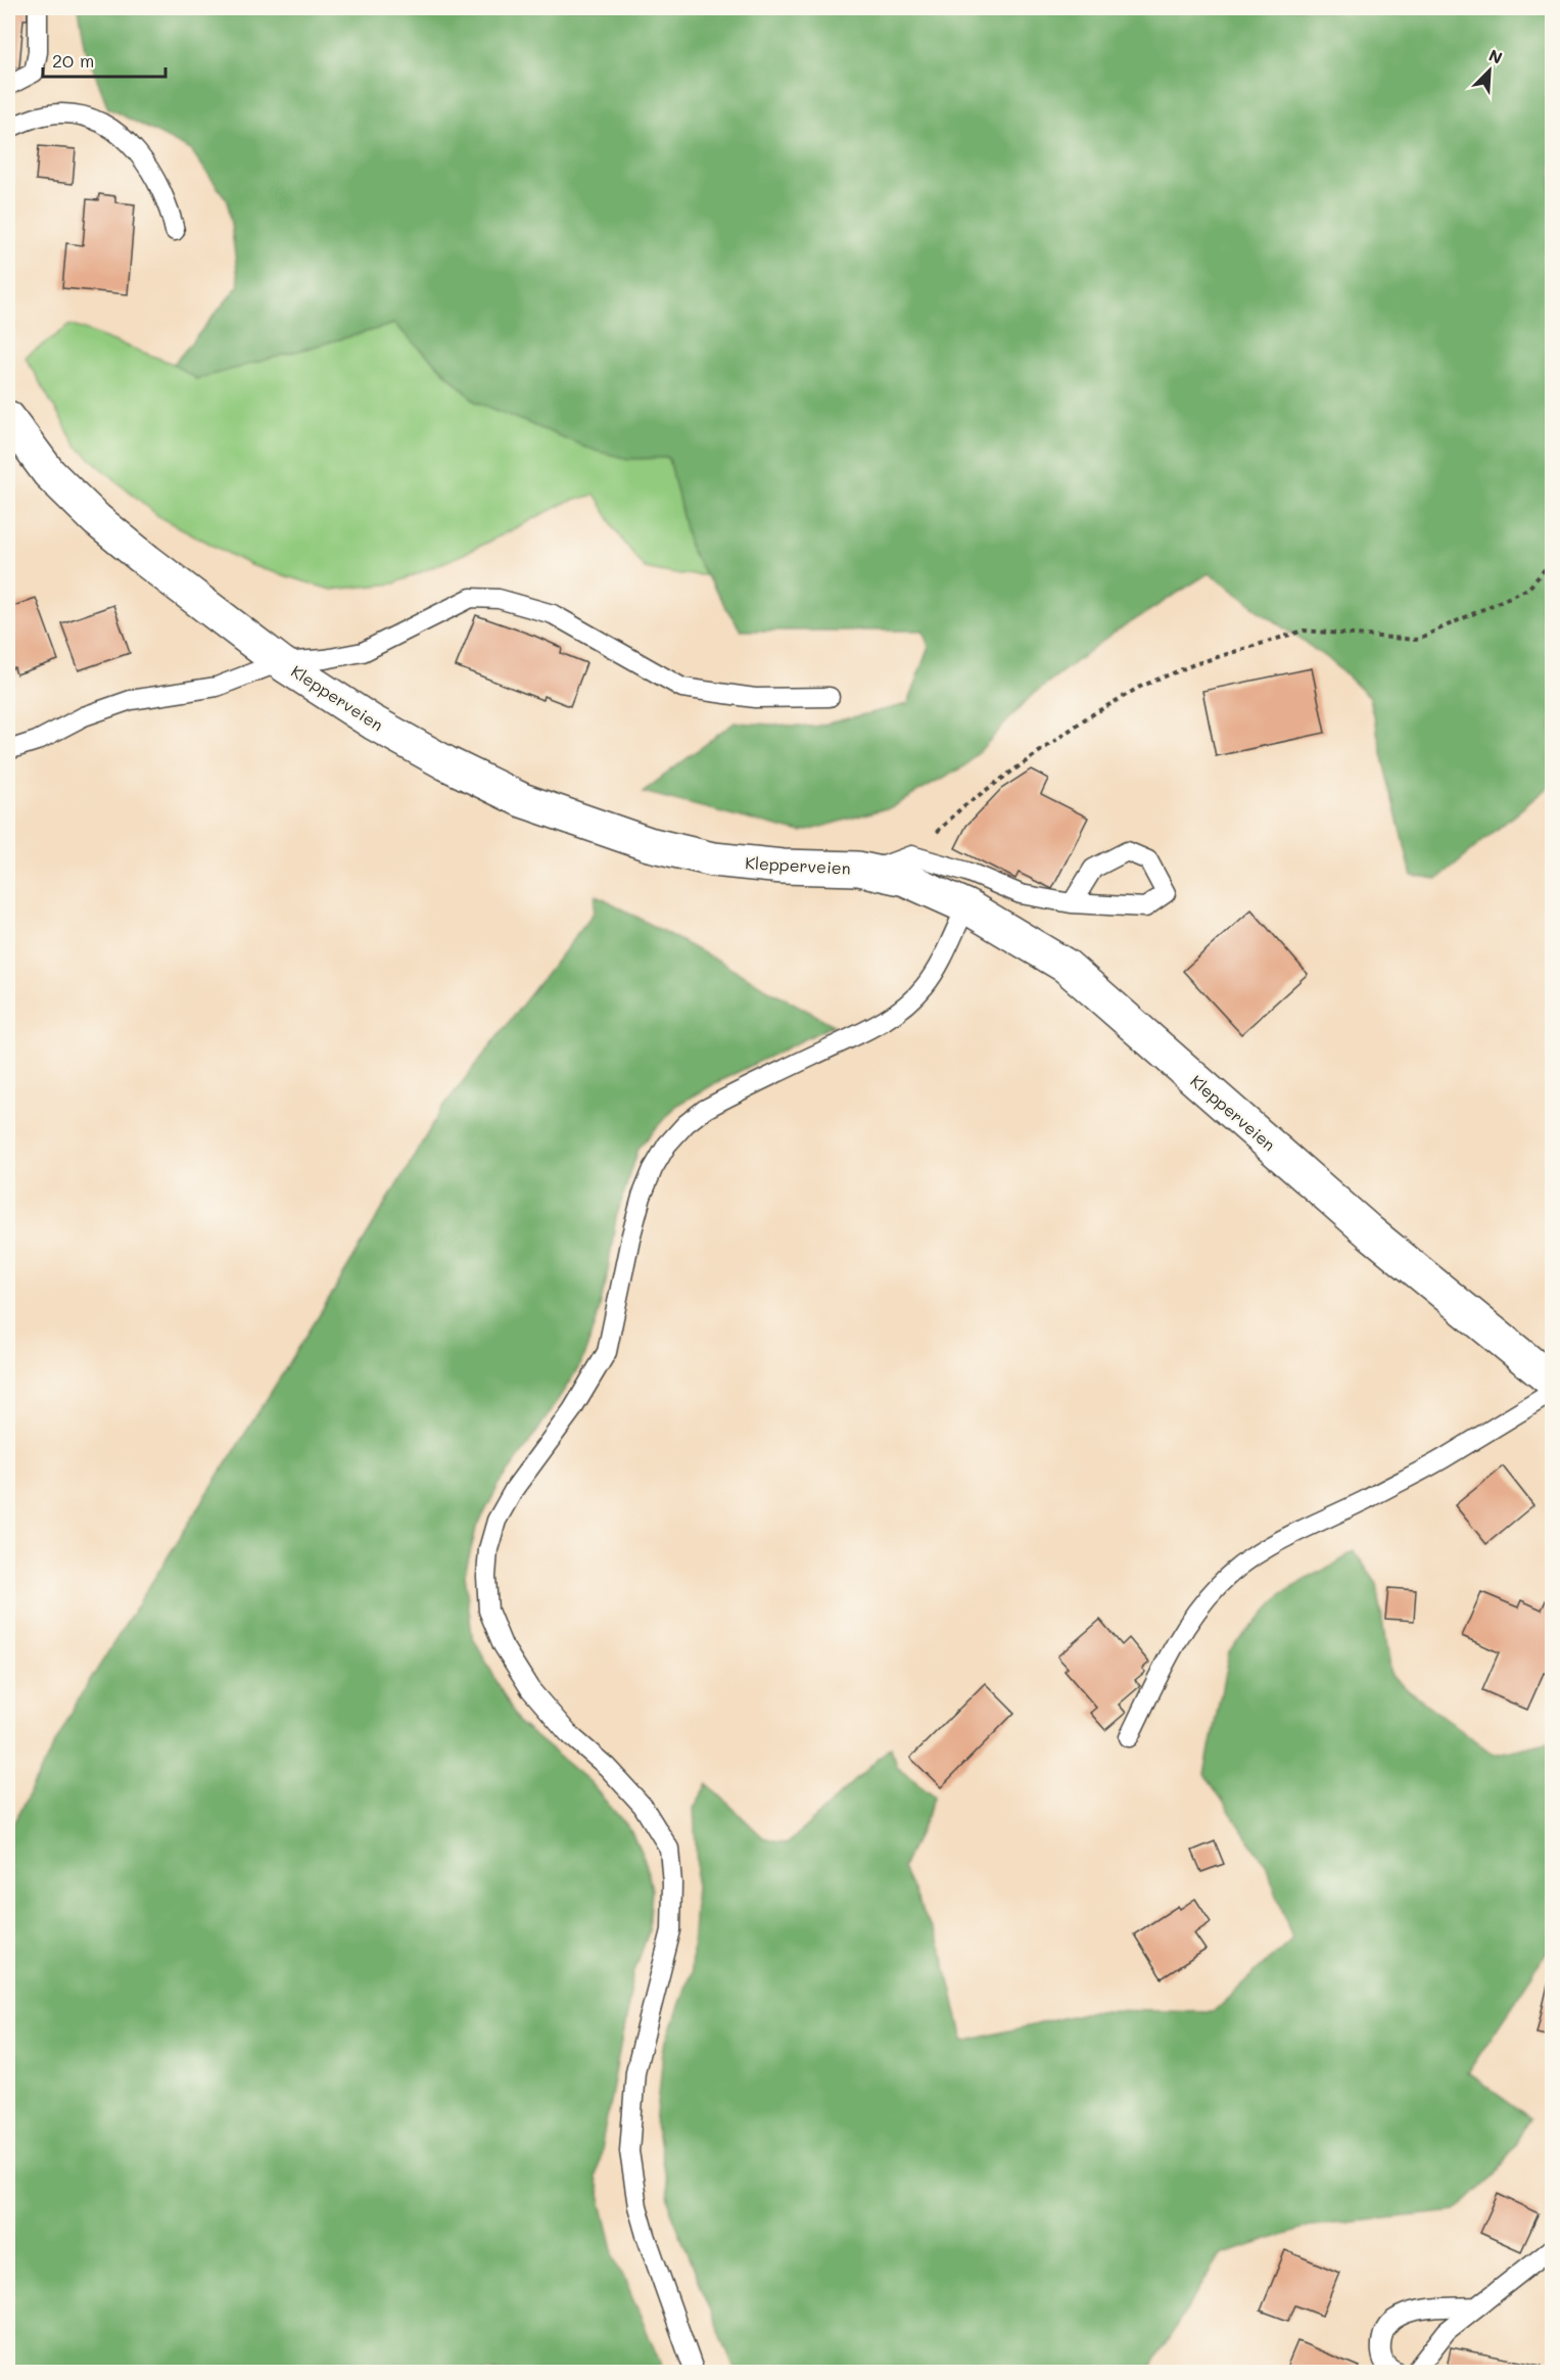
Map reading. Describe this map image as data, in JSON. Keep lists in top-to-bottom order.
{
  "streets": {
    "street": ["Klepperveien"]
  },
  "scale_bar": "20 m",
  "north": "top right"
}
